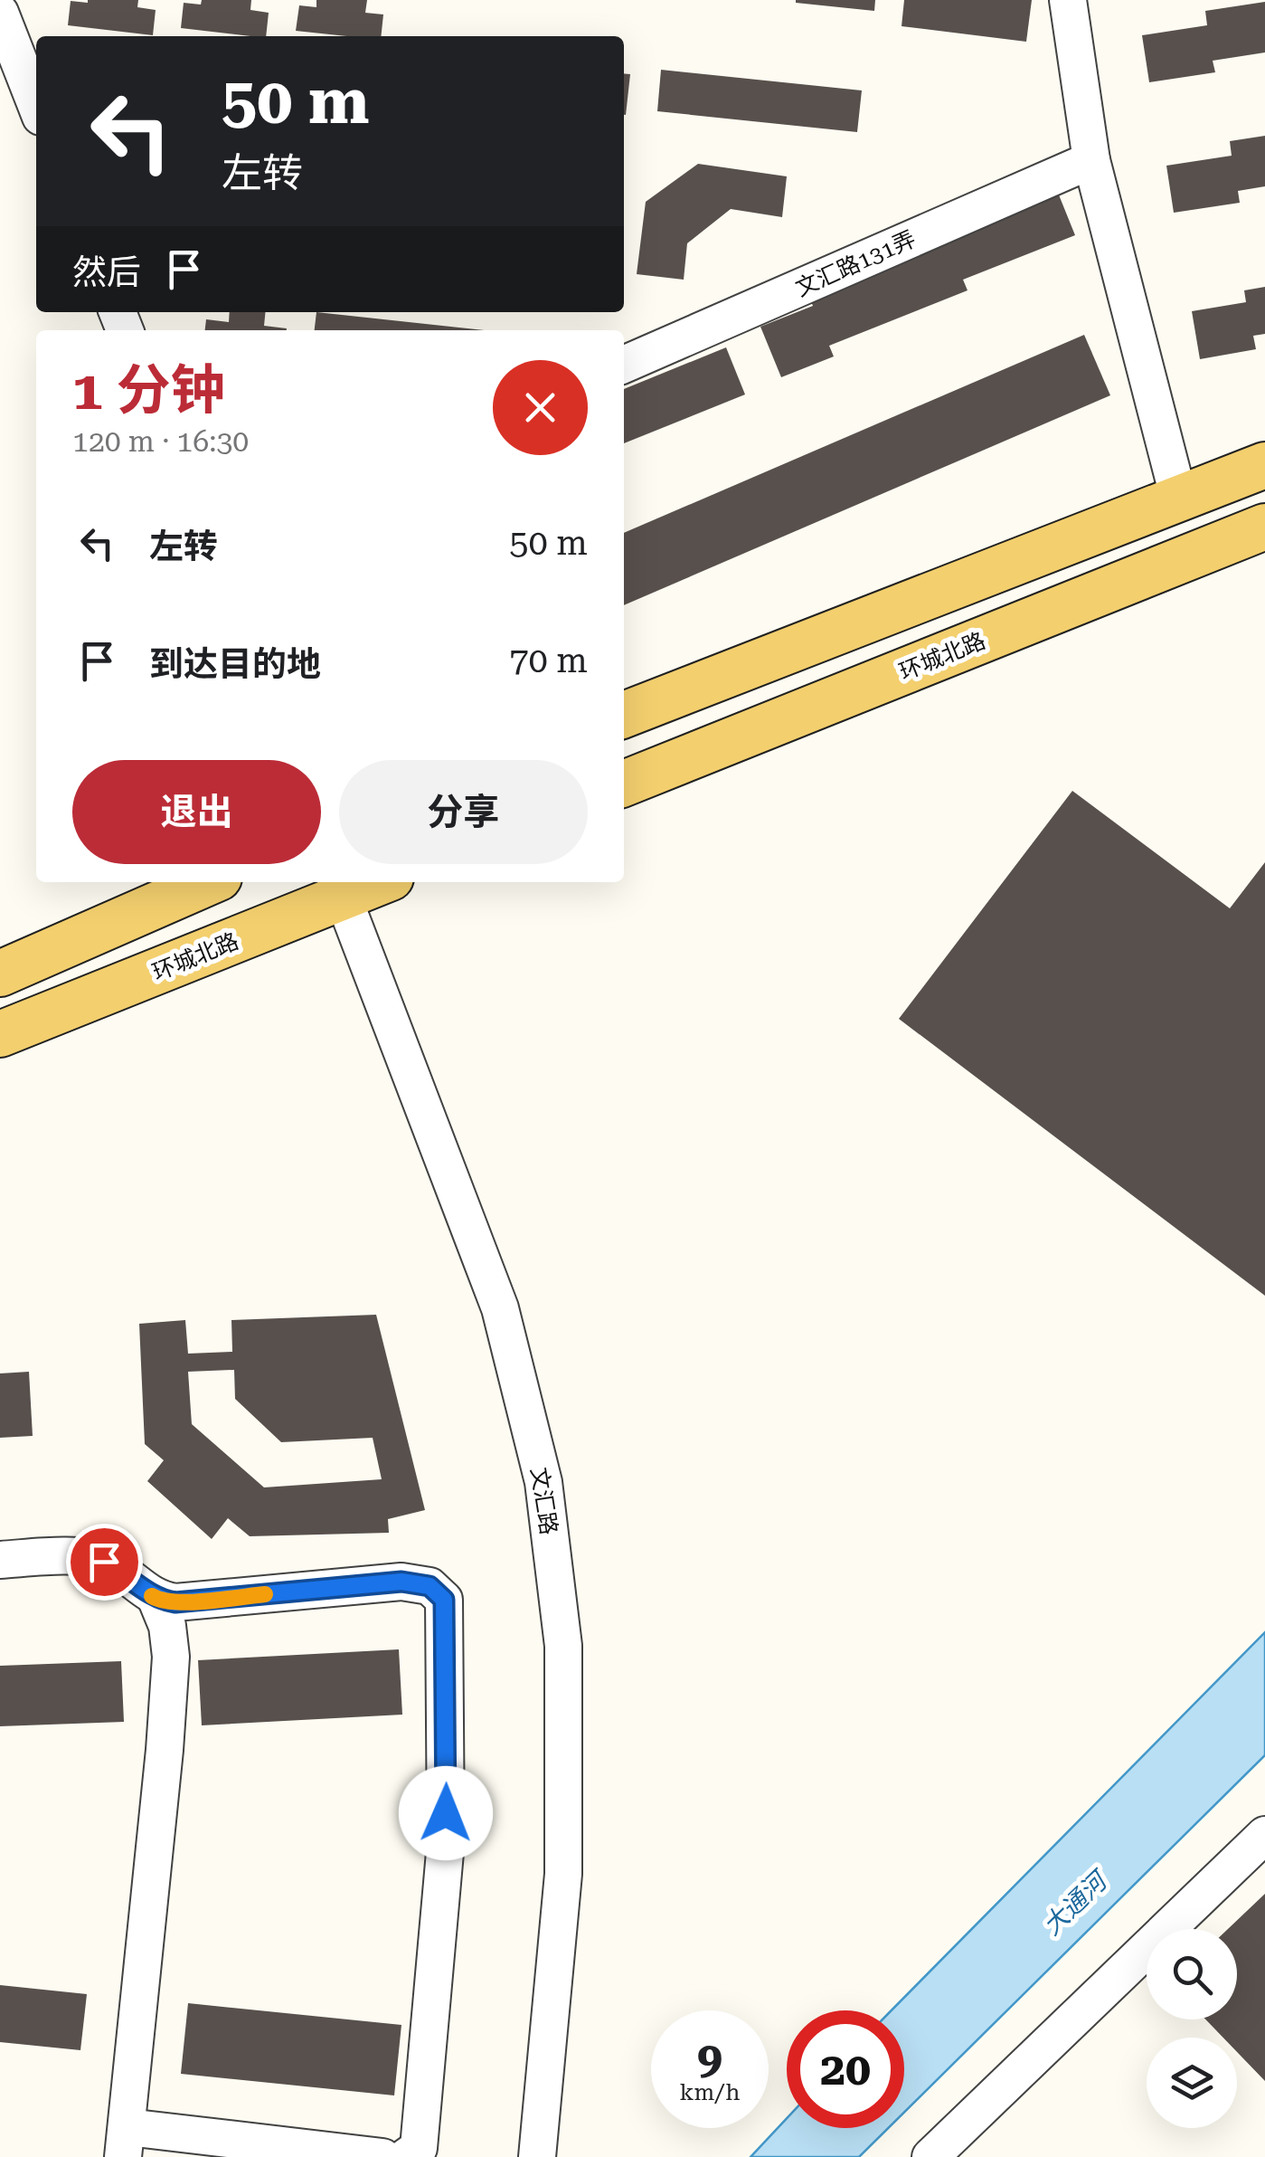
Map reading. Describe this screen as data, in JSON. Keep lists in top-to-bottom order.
{
  "streets": {
    "main road": ["环城北路"],
    "street": ["文汇路131弄", "文汇路"]
  },
  "crossings": [
    ["环城北路", "文汇路"]
  ],
  "water": ["大通河"],
  "page": {
    "turn": ["50 m", "左转"],
    "then": "然后",
    "heading": ["1 分钟", "120 m · 16:30"],
    "list": [
      {
        "name": "左转",
        "value": "50 m"
      },
      {
        "name": "到达目的地",
        "value": "70 m"
      }
    ],
    "buttons": ["退出", "分享"],
    "speed": "9 km/h",
    "limit": "20"
  }
}
